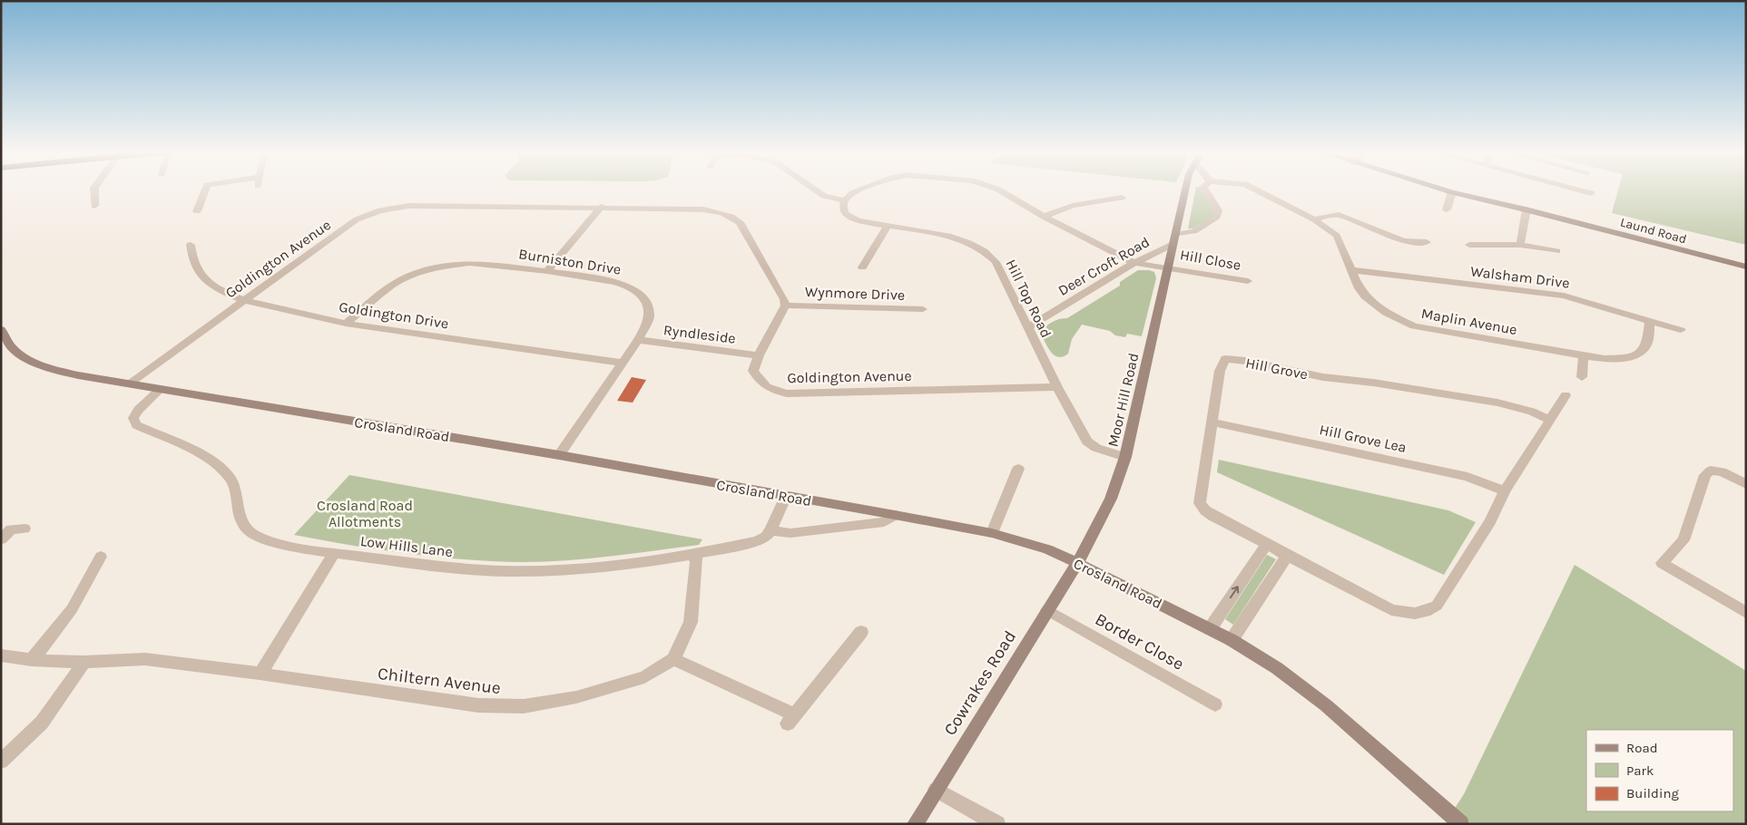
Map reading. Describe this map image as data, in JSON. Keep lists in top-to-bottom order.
{
  "streets": {
    "street": [
      "Laund Road",
      "Goldington Avenue",
      "Hill Close",
      "Burniston Drive",
      "Deer Croft Road",
      "Walsham Drive",
      "Wynmore Drive",
      "Hill Top Road",
      "Goldington Drive",
      "Maplin Avenue",
      "Ryndleside",
      "Hill Grove",
      "Moor Hill Road",
      "Crosland Road",
      "Hill Grove Lea",
      "Low Hills Lane",
      "Border Close",
      "Chiltern Avenue",
      "Cowrakes Road"
    ]
  },
  "crossings": [
    ["Goldington Avenue", "Wynmore Drive"],
    ["Goldington Avenue", "Hill Top Road"],
    ["Goldington Avenue", "Goldington Drive"],
    ["Goldington Avenue", "Ryndleside"],
    ["Goldington Avenue", "Crosland Road"],
    ["Hill Close", "Deer Croft Road"],
    ["Hill Close", "Hill Top Road"],
    ["Hill Close", "Moor Hill Road"],
    ["Burniston Drive", "Goldington Drive"],
    ["Burniston Drive", "Ryndleside"],
    ["Burniston Drive", "Crosland Road"],
    ["Deer Croft Road", "Hill Top Road"],
    ["Deer Croft Road", "Moor Hill Road"],
    ["Walsham Drive", "Maplin Avenue"],
    ["Hill Top Road", "Moor Hill Road"],
    ["Hill Grove", "Hill Grove Lea"],
    ["Moor Hill Road", "Crosland Road"],
    ["Moor Hill Road", "Cowrakes Road"],
    ["Crosland Road", "Low Hills Lane"],
    ["Crosland Road", "Cowrakes Road"],
    ["Border Close", "Cowrakes Road"]
  ],
  "parks": ["Crosland Road Allotments"],
  "legend": ["Road", "Park", "Building"]
}
